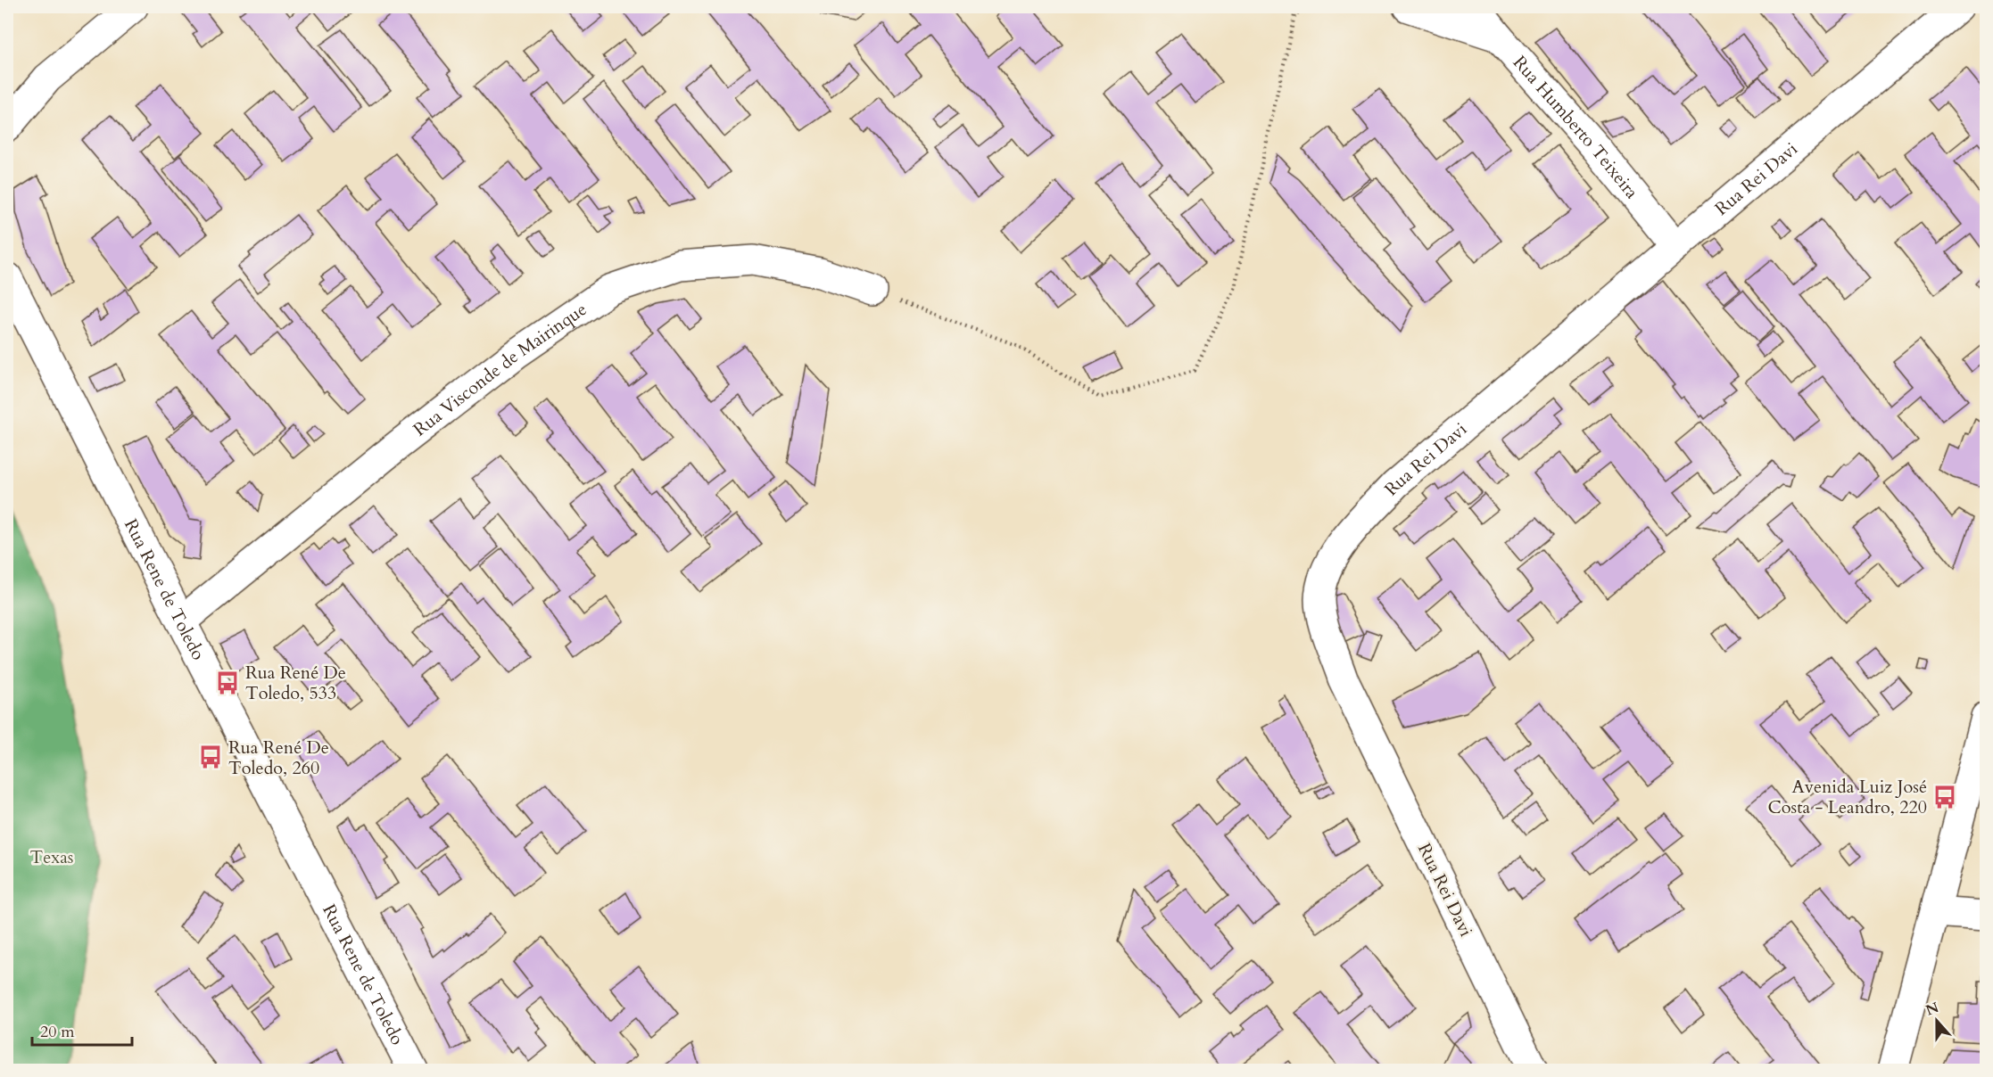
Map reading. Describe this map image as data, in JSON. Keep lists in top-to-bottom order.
{
  "streets": {
    "street": [
      "Rua Humberto Teixeira",
      "Rua Rei Davi",
      "Rua Visconde de Mairinque",
      "Rua Rene de Toledo"
    ]
  },
  "crossings": [
    ["Rua Humberto Teixeira", "Rua Rei Davi"],
    ["Rua Visconde de Mairinque", "Rua Rene de Toledo"]
  ],
  "parks": ["Texas"],
  "places": {
    "bus stop": ["Rua René De Toledo, 533", "Rua René De Toledo, 260", "Avenida Luiz José Costa - Leandro, 220"]
  },
  "scale_bar": "20 m",
  "north": "top"
}
